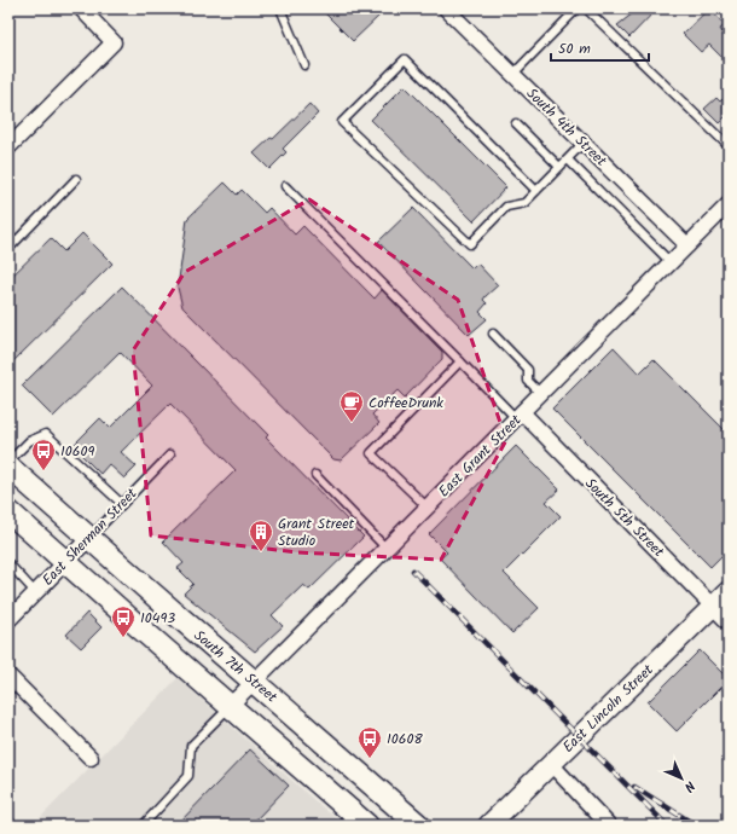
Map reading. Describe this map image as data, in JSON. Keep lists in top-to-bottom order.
{
  "streets": {
    "main road": ["South 7th Street", "East Lincoln Street"],
    "street": [
      "South 4th Street",
      "East Grant Street",
      "South 5th Street",
      "East Sherman Street"
    ]
  },
  "crossings": [
    ["South 4th Street", "East Grant Street"],
    ["East Grant Street", "South 5th Street"],
    ["East Grant Street", "South 7th Street"],
    ["South 5th Street", "East Lincoln Street"],
    ["East Sherman Street", "South 7th Street"]
  ],
  "places": {
    "cafe": ["CoffeeDrunk"],
    "bus stop": ["10609", "10493", "10608"],
    "building": ["Grant Street Studio"]
  },
  "scale_bar": "50 m",
  "north": "bottom right"
}
